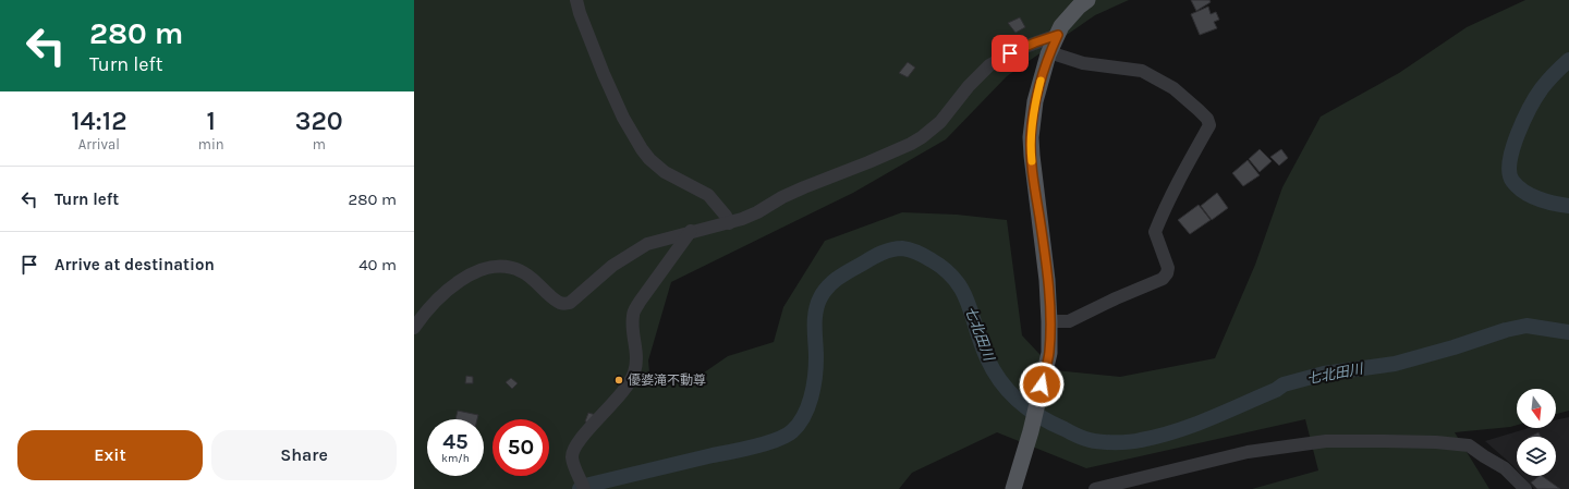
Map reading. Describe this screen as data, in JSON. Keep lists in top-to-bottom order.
{
  "water": ["七北田川"],
  "places": ["優婆滝不動尊"],
  "north": "bottom",
  "page": {
    "turn": ["280 m", "Turn left"],
    "eta": [
      "14:12",
      "Arrival",
      "1",
      "min",
      "320",
      "m"
    ],
    "list": [
      {
        "name": "Turn left",
        "value": "280 m"
      },
      {
        "name": "Arrive at destination",
        "value": "40 m"
      }
    ],
    "speed": "45 km/h",
    "limit": "50",
    "buttons": ["Exit", "Share"]
  }
}
